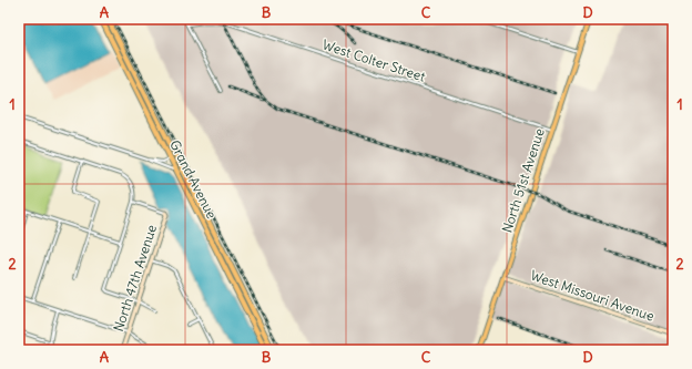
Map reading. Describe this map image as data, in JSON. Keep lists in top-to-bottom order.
{
  "streets": {
    "highway": ["Grand Avenue"],
    "main road": ["North 51st Avenue"],
    "street": ["West Colter Street", "North 47th Avenue", "West Missouri Avenue"]
  },
  "crossings": [
    ["West Colter Street", "North 51st Avenue"],
    ["North 51st Avenue", "West Missouri Avenue"]
  ],
  "grid": {
    "columns": [
      "A",
      "B",
      "C",
      "D"
    ],
    "rows": ["1", "2"]
  }
}
